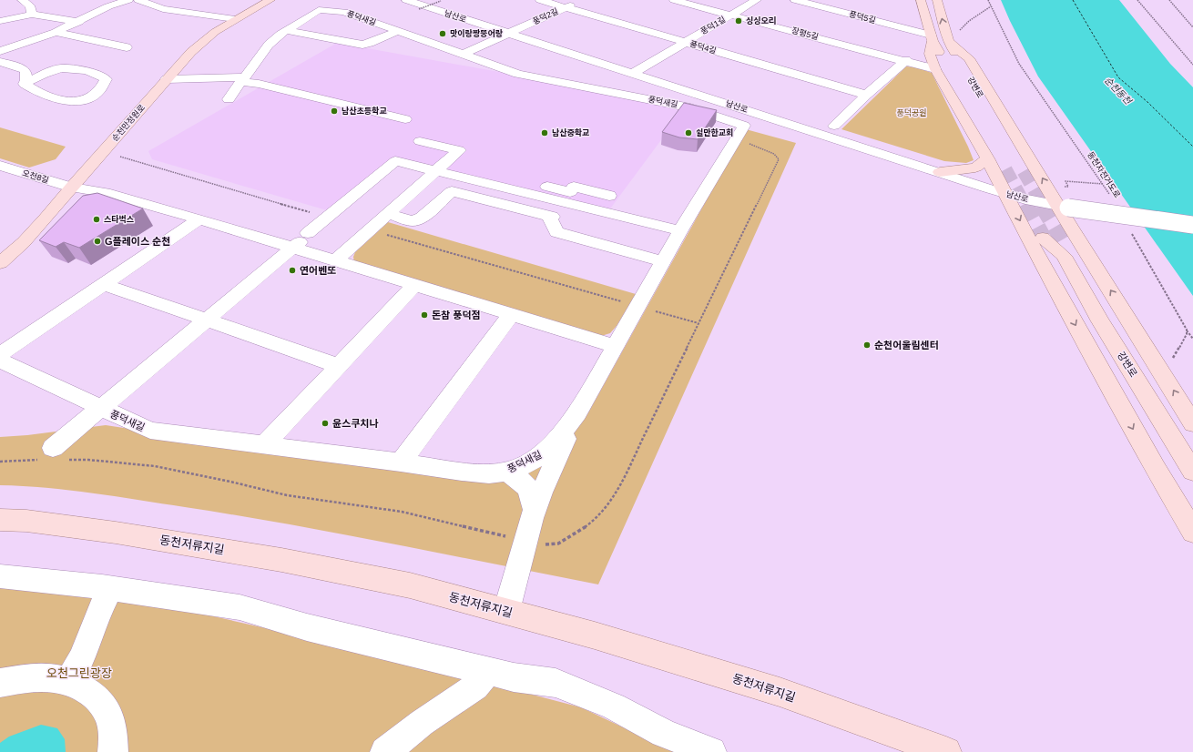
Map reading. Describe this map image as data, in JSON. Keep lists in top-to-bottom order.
{
  "streets": {
    "main road": ["강변로", "순천만정원로", "동천저류지길"],
    "street": [
      "남산로",
      "풍덕2길",
      "풍덕5길",
      "풍덕새길",
      "풍덕1길",
      "장평5길",
      "풍덕4길",
      "오천8길"
    ],
    "path": ["동천자전거도로"]
  },
  "crossings": [
    ["남산로", "풍덕2길"],
    ["남산로", "풍덕1길"],
    ["풍덕2길", "풍덕새길"],
    ["풍덕2길", "풍덕4길"],
    ["풍덕5길", "강변로"],
    ["풍덕1길", "장평5길"],
    ["풍덕1길", "풍덕4길"],
    ["순천만정원로", "오천8길"]
  ],
  "water": ["순천동천"],
  "parks": ["풍덕공원", "오천그린광장"],
  "places": [
    "싱싱오리",
    "맛이랑짱뚱어랑",
    "남산초등학교",
    "남산중학교",
    "쉴만한교회",
    "스타벅스",
    "G플레이스 순천",
    "연어벤또",
    "돈참 풍덕점",
    "순천어울림센터",
    "윤스쿠치나"
  ]
}
